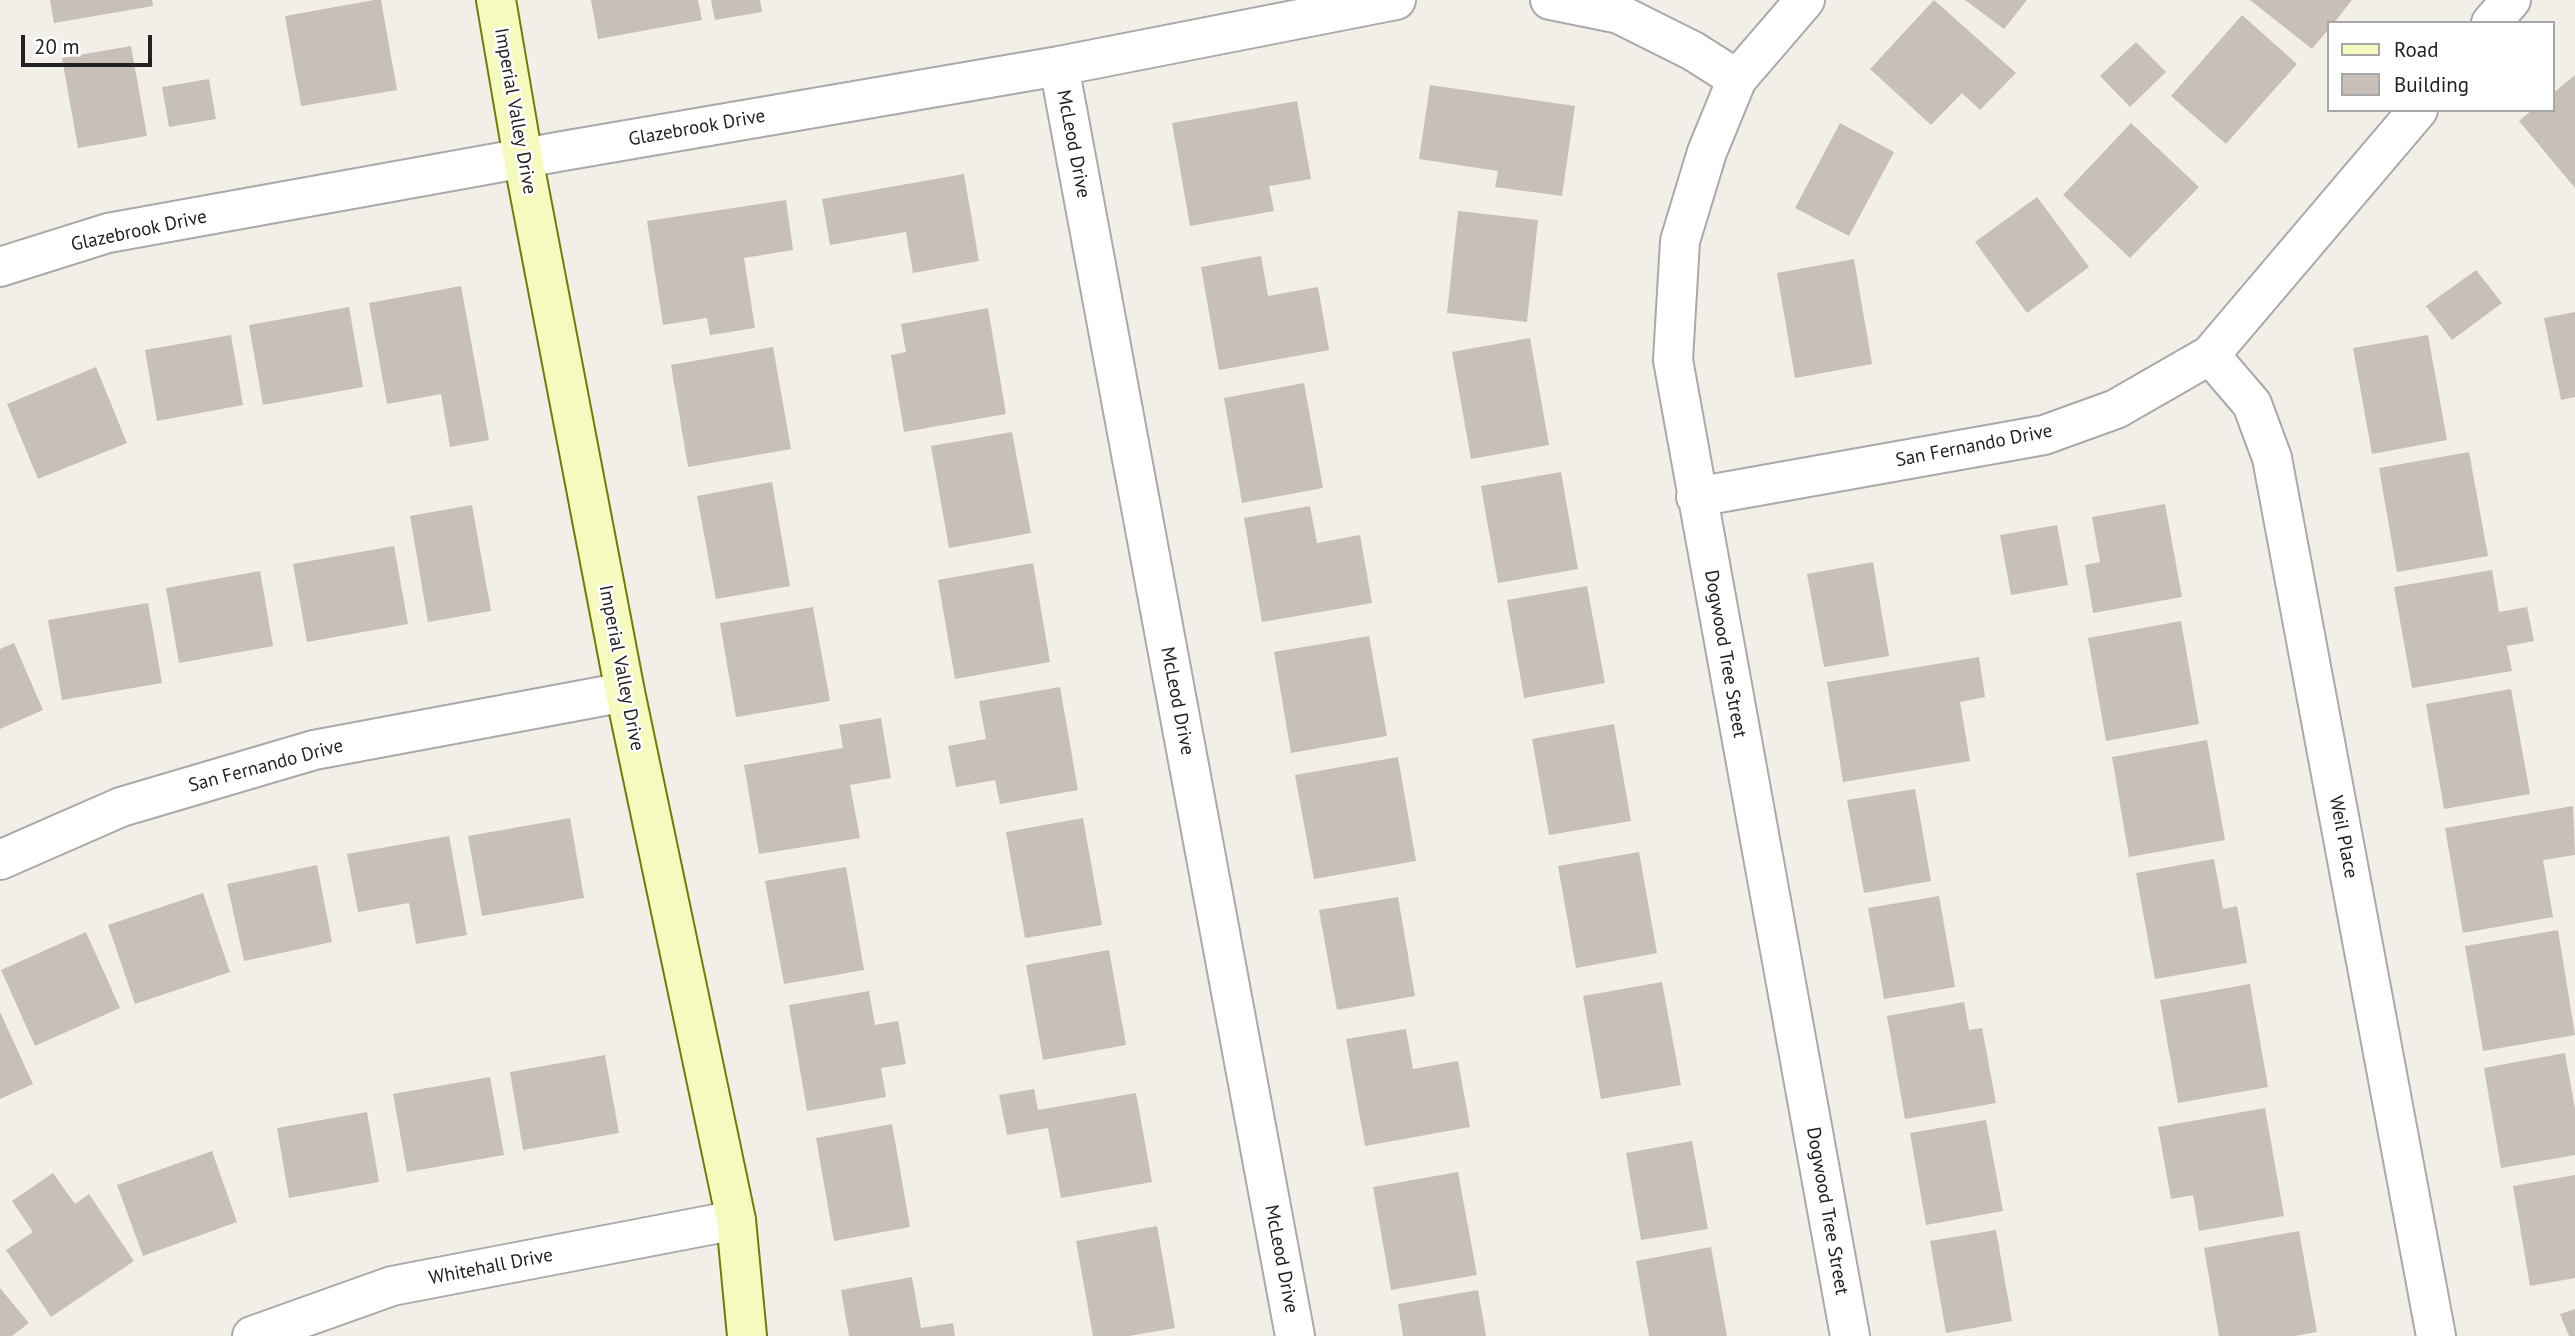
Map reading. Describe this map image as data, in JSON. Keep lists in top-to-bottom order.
{
  "streets": {
    "street": [
      "Imperial Valley Drive",
      "Glazebrook Drive",
      "McLeod Drive",
      "San Fernando Drive",
      "Dogwood Tree Street",
      "Weil Place",
      "Whitehall Drive"
    ]
  },
  "crossings": [
    ["Imperial Valley Drive", "Glazebrook Drive"],
    ["Imperial Valley Drive", "San Fernando Drive"],
    ["Imperial Valley Drive", "Whitehall Drive"],
    ["Glazebrook Drive", "McLeod Drive"],
    ["San Fernando Drive", "Dogwood Tree Street"],
    ["San Fernando Drive", "Weil Place"]
  ],
  "legend": ["Road", "Building"],
  "scale_bar": "20 m"
}
